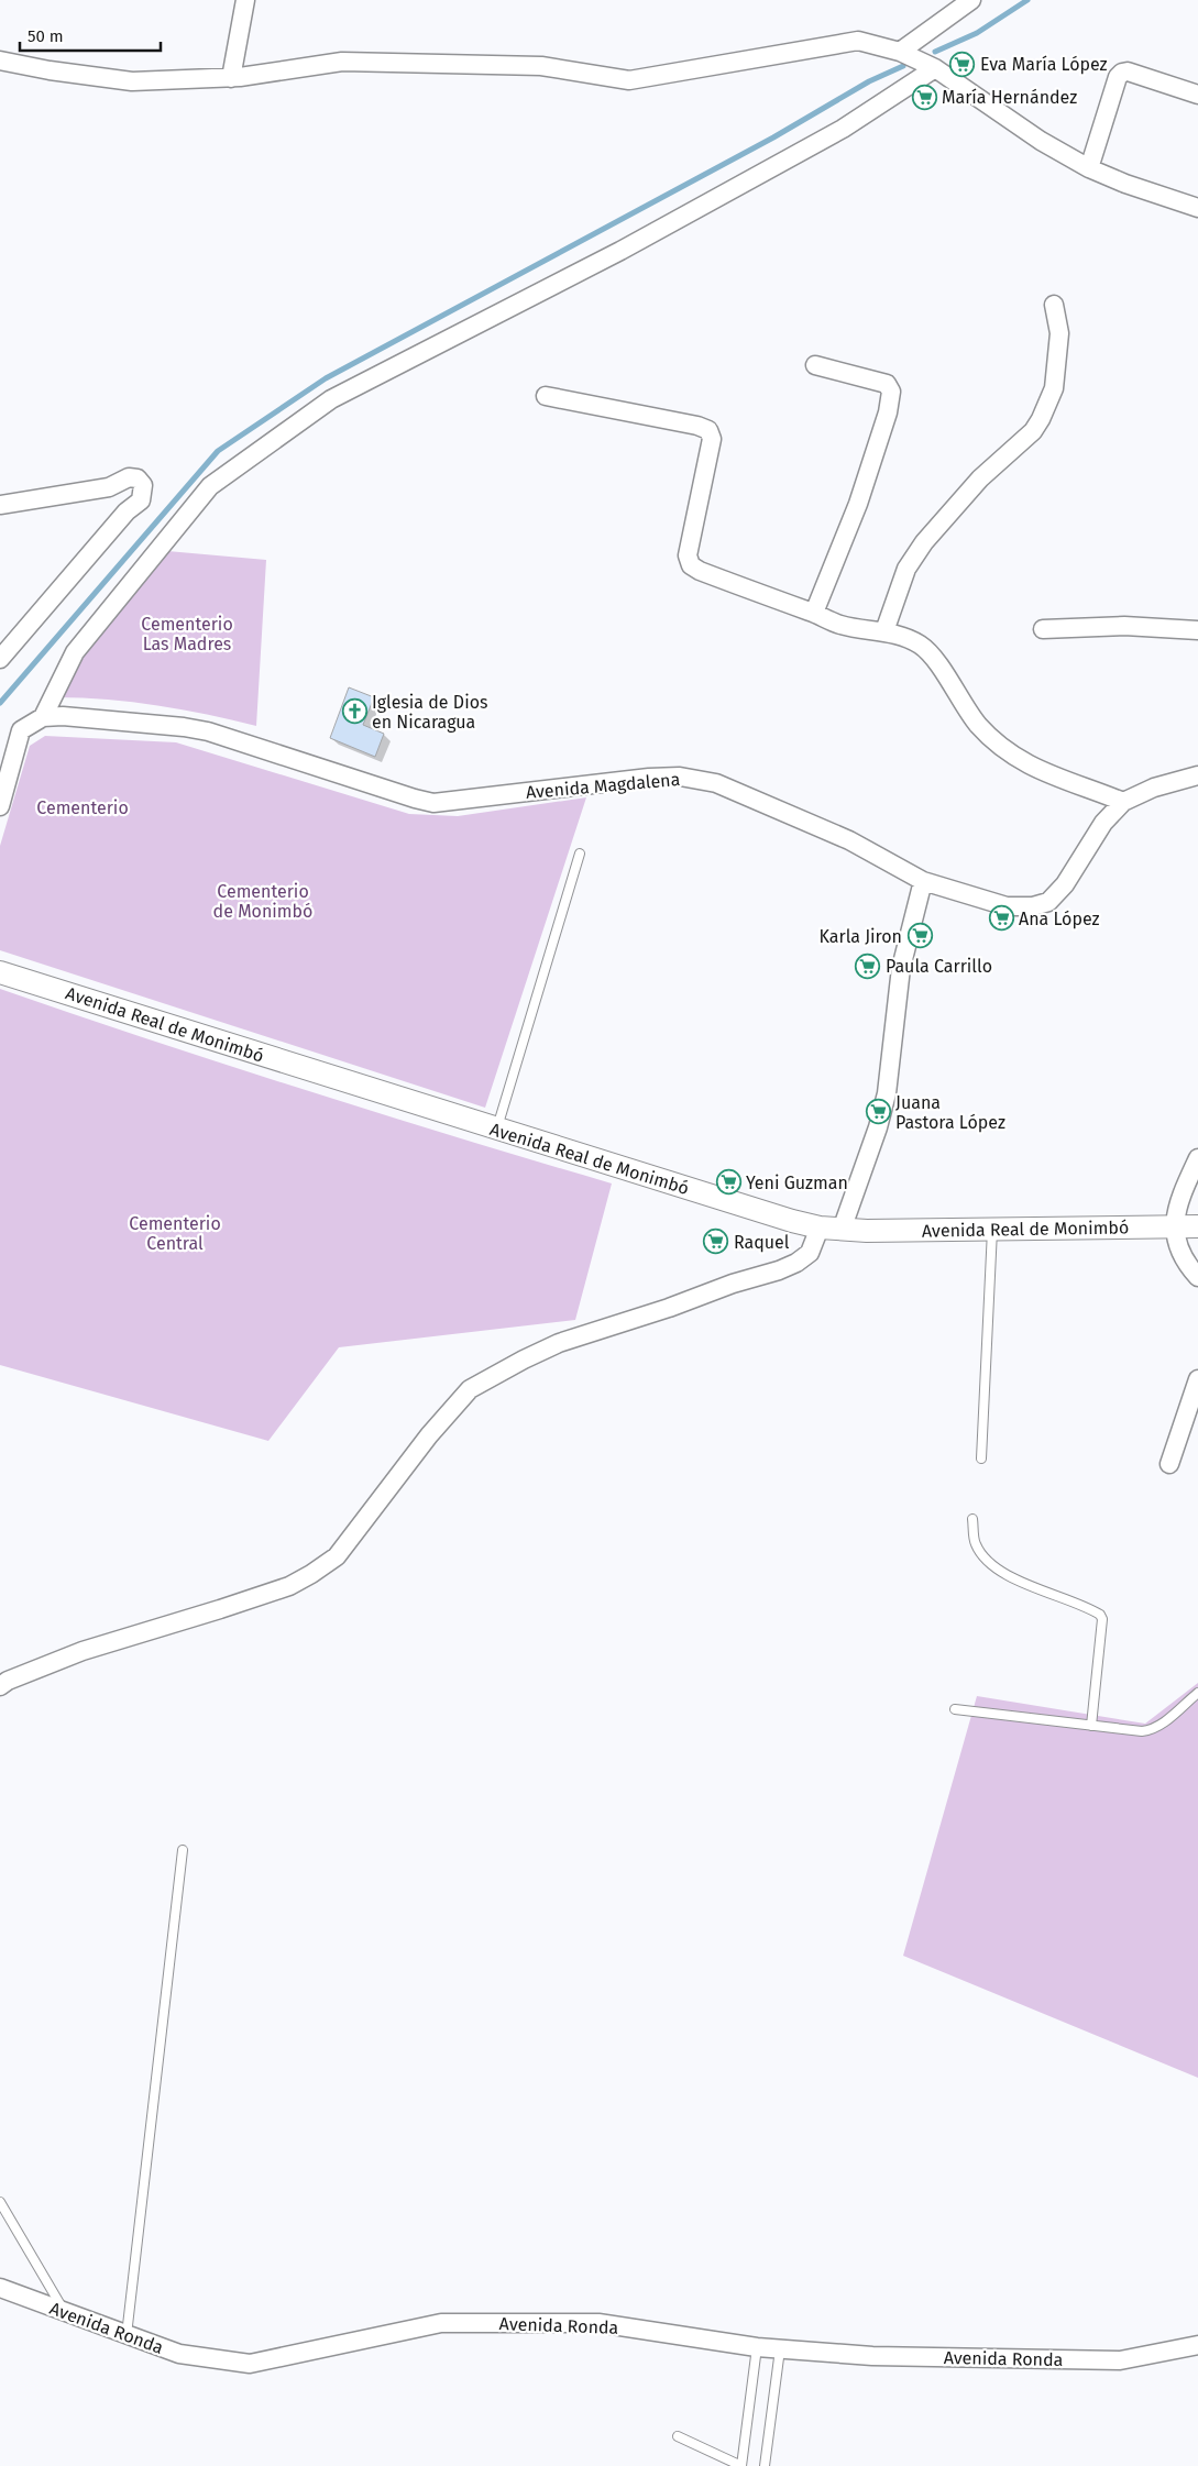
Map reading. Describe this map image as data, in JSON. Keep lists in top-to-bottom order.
{
  "streets": {
    "street": ["Avenida Magdalena", "Avenida Real de Monimbó", "Avenida Ronda"]
  },
  "parks": [
    "Cementerio Las Madres",
    "Cementerio",
    "Cementerio de Monimbó",
    "Cementerio Central"
  ],
  "places": {
    "supermarket": [
      "Eva María López",
      "María Hernández",
      "Ana López",
      "Karla Jiron",
      "Paula Carrillo",
      "Juana Pastora López",
      "Yeni Guzman",
      "Raquel"
    ],
    "church": ["Iglesia de Dios en Nicaragua"]
  },
  "scale_bar": "50 m"
}
